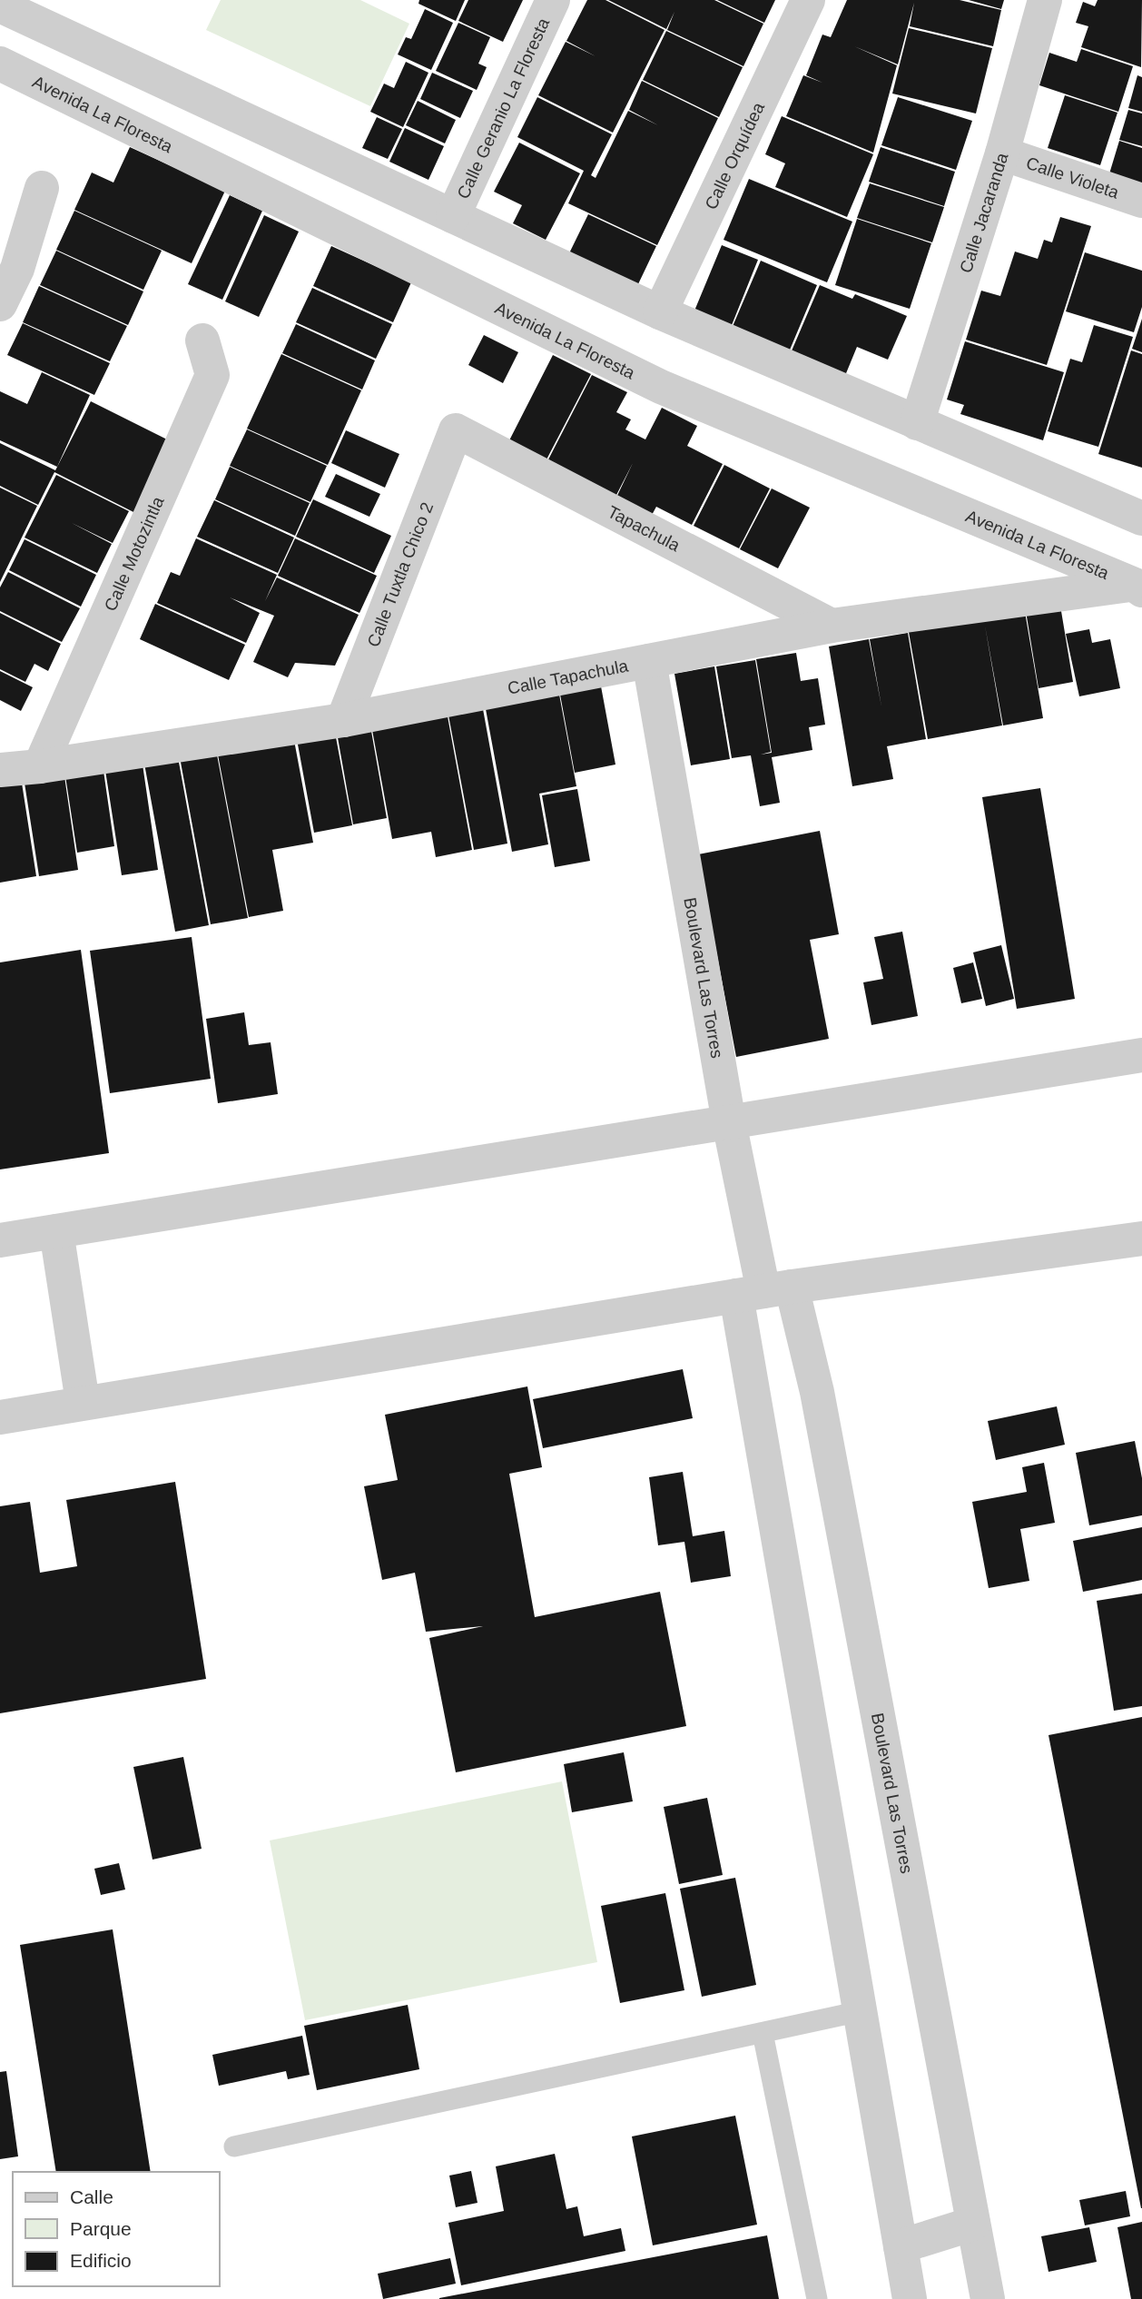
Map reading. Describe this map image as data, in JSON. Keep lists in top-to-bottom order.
{
  "streets": {
    "street": [
      "Calle Geranio La Floresta",
      "Avenida La Floresta",
      "Calle Orquídea",
      "Calle Violeta",
      "Calle Jacaranda",
      "Tapachula",
      "Calle Motozintla",
      "Calle Tuxtla Chico 2",
      "Calle Tapachula",
      "Boulevard Las Torres"
    ]
  },
  "crossings": [
    ["Avenida La Floresta", "Calle Tapachula"],
    ["Calle Violeta", "Calle Jacaranda"],
    ["Tapachula", "Calle Tuxtla Chico 2"],
    ["Tapachula", "Calle Tapachula"],
    ["Calle Motozintla", "Calle Tapachula"],
    ["Calle Tuxtla Chico 2", "Calle Tapachula"],
    ["Calle Tapachula", "Boulevard Las Torres"]
  ],
  "legend": ["Calle", "Parque", "Edificio"]
}
